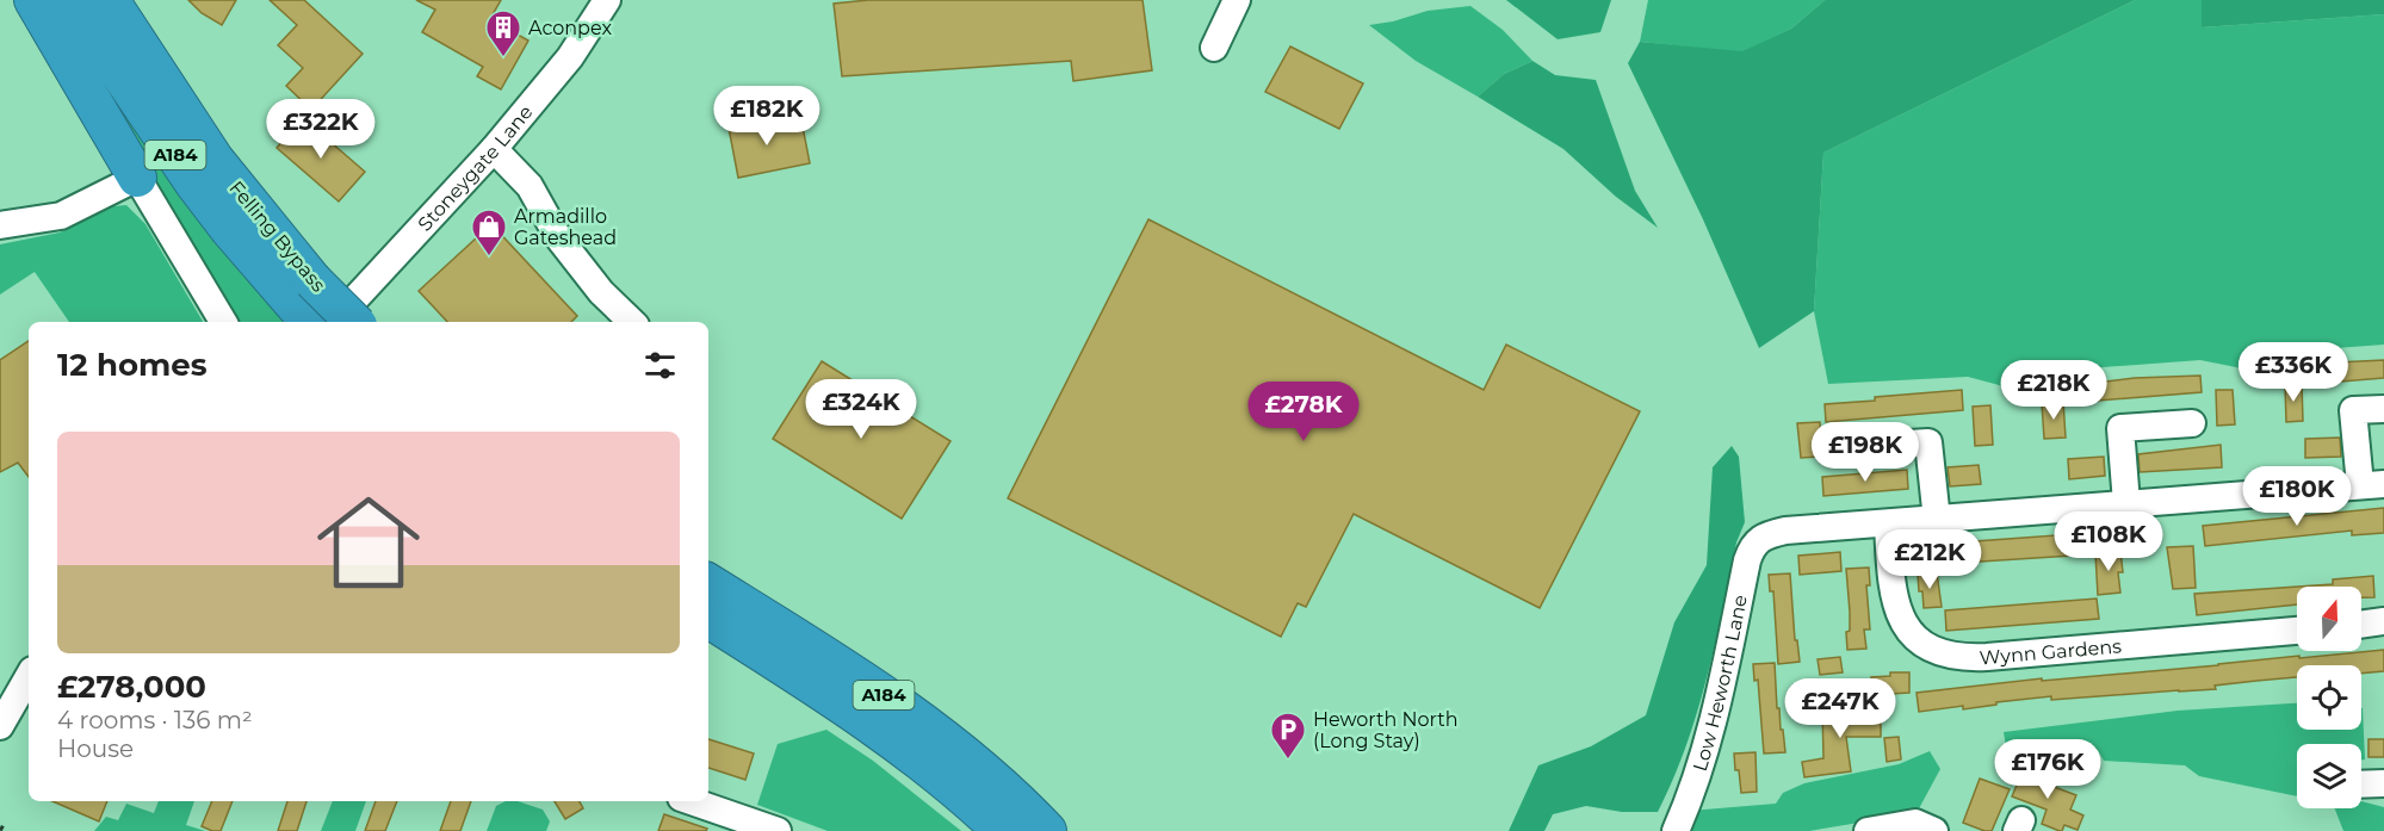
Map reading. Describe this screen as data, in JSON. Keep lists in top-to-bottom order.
{
  "streets": {
    "highway": ["A184", "Felling Bypass"],
    "street": ["Stoneygate Lane", "Wynn Gardens", "Low Heworth Lane"]
  },
  "crossings": [
    ["Wynn Gardens", "Low Heworth Lane"]
  ],
  "places": {
    "building": ["Aconpex"],
    "shop": ["Armadillo Gateshead"],
    "parking": ["Heworth North (Long Stay)"]
  },
  "north": "top",
  "page": {
    "price": [
      "£182K",
      "£322K",
      "£336K",
      "£218K",
      "£324K",
      "£278K",
      "£198K",
      "£180K",
      "£108K",
      "£212K",
      "£247K",
      "£176K"
    ],
    "heading": "12 homes",
    "list": [
      {
        "name": "£278,000",
        "note": "4 rooms · 136 m² · House"
      }
    ]
  }
}
